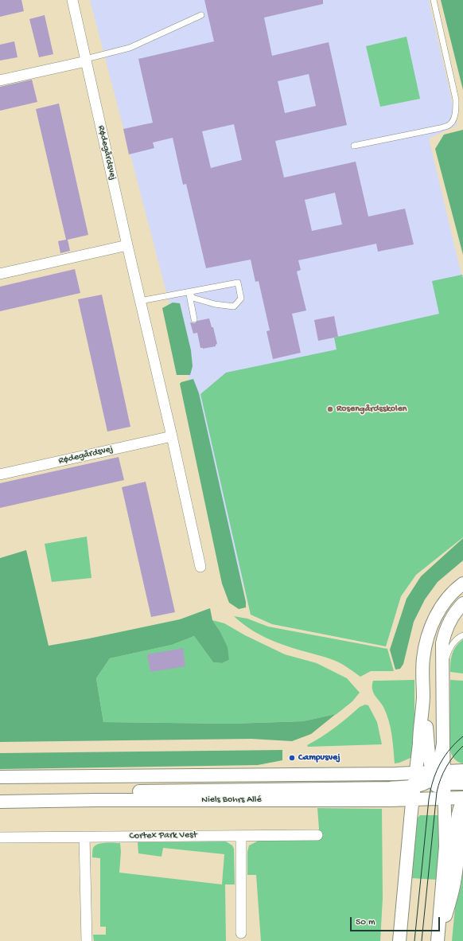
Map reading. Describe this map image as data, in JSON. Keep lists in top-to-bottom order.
{
  "streets": {
    "street": ["Rødegårdsvej", "Niels Bohrs Allé", "Cortex Park Vest"]
  },
  "places": ["Rosengårdsskolen", "Campusvej"],
  "scale_bar": "50 m"
}
